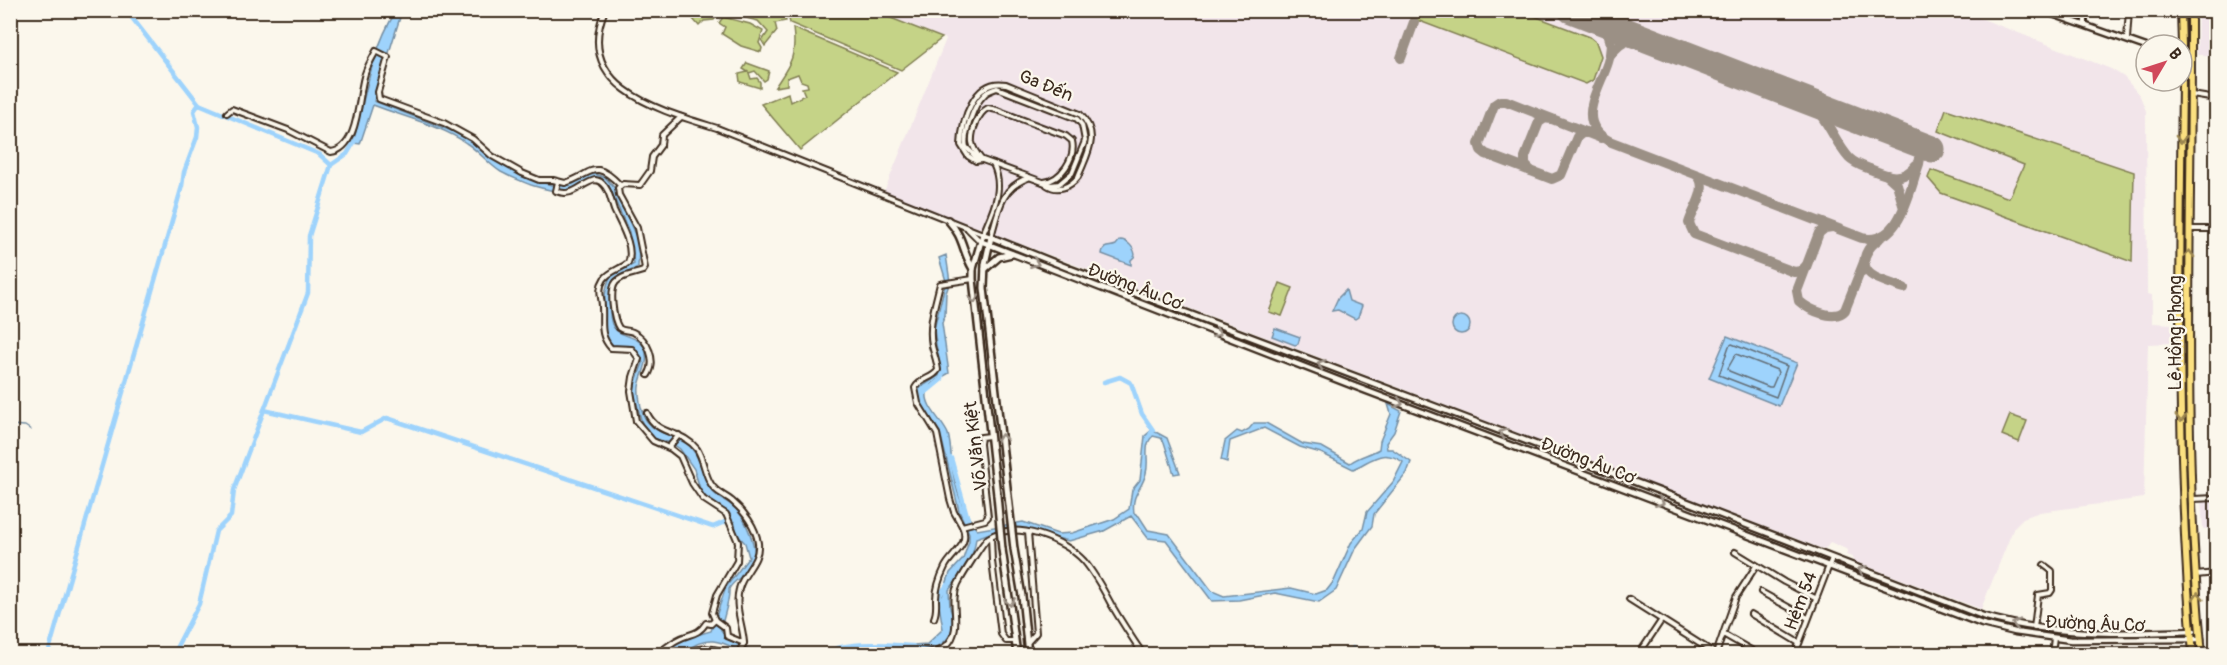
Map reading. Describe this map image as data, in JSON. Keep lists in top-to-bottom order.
{
  "streets": {
    "highway": ["Lê Hồng Phong"],
    "main road": ["Võ Văn Kiệt"],
    "street": ["Đường Âu Cơ", "Hẻm 54"]
  },
  "crossings": [
    ["Đường Âu Cơ", "Lê Hồng Phong"],
    ["Đường Âu Cơ", "Võ Văn Kiệt"],
    ["Đường Âu Cơ", "Hẻm 54"]
  ],
  "north": "top right"
}
